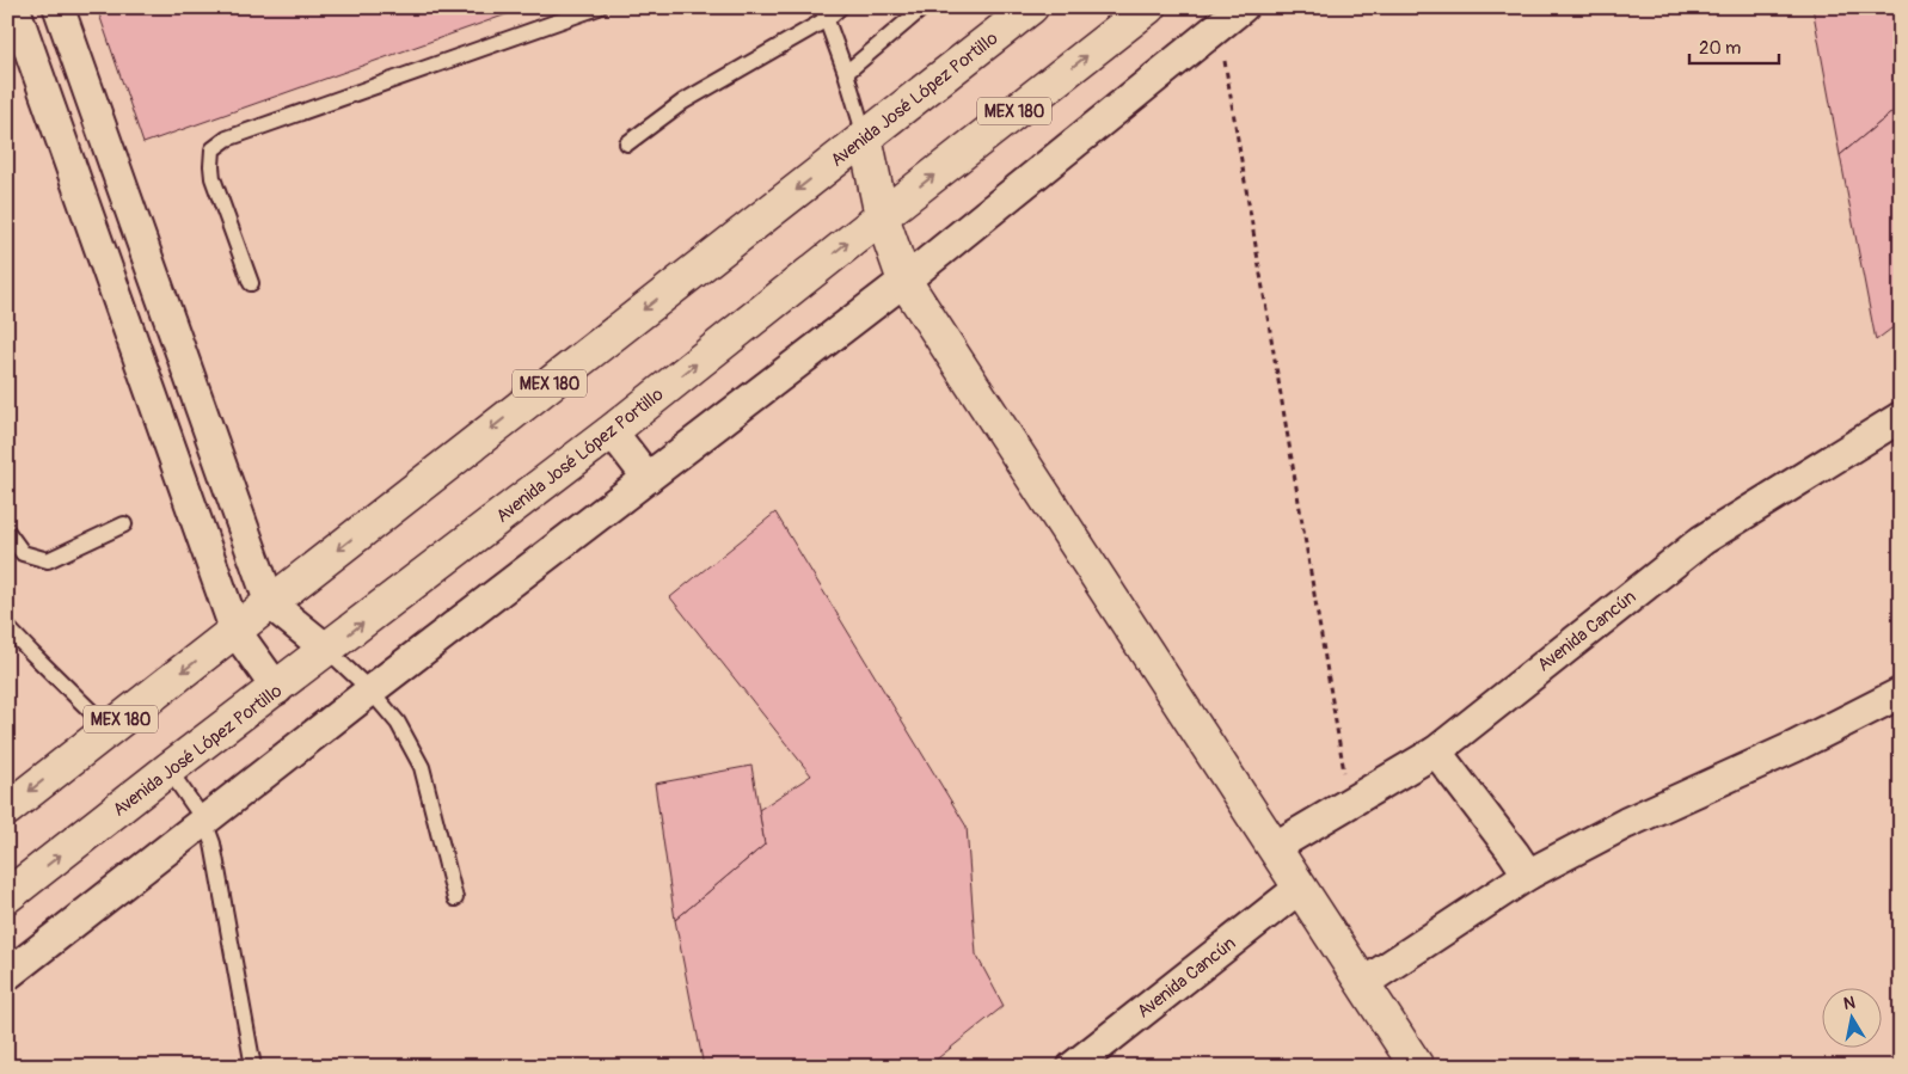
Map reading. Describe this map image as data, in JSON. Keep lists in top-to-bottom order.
{
  "streets": {
    "main road": ["Avenida José López Portillo", "MEX 180"],
    "street": ["Avenida Cancún"]
  },
  "scale_bar": "20 m",
  "north": "top"
}
